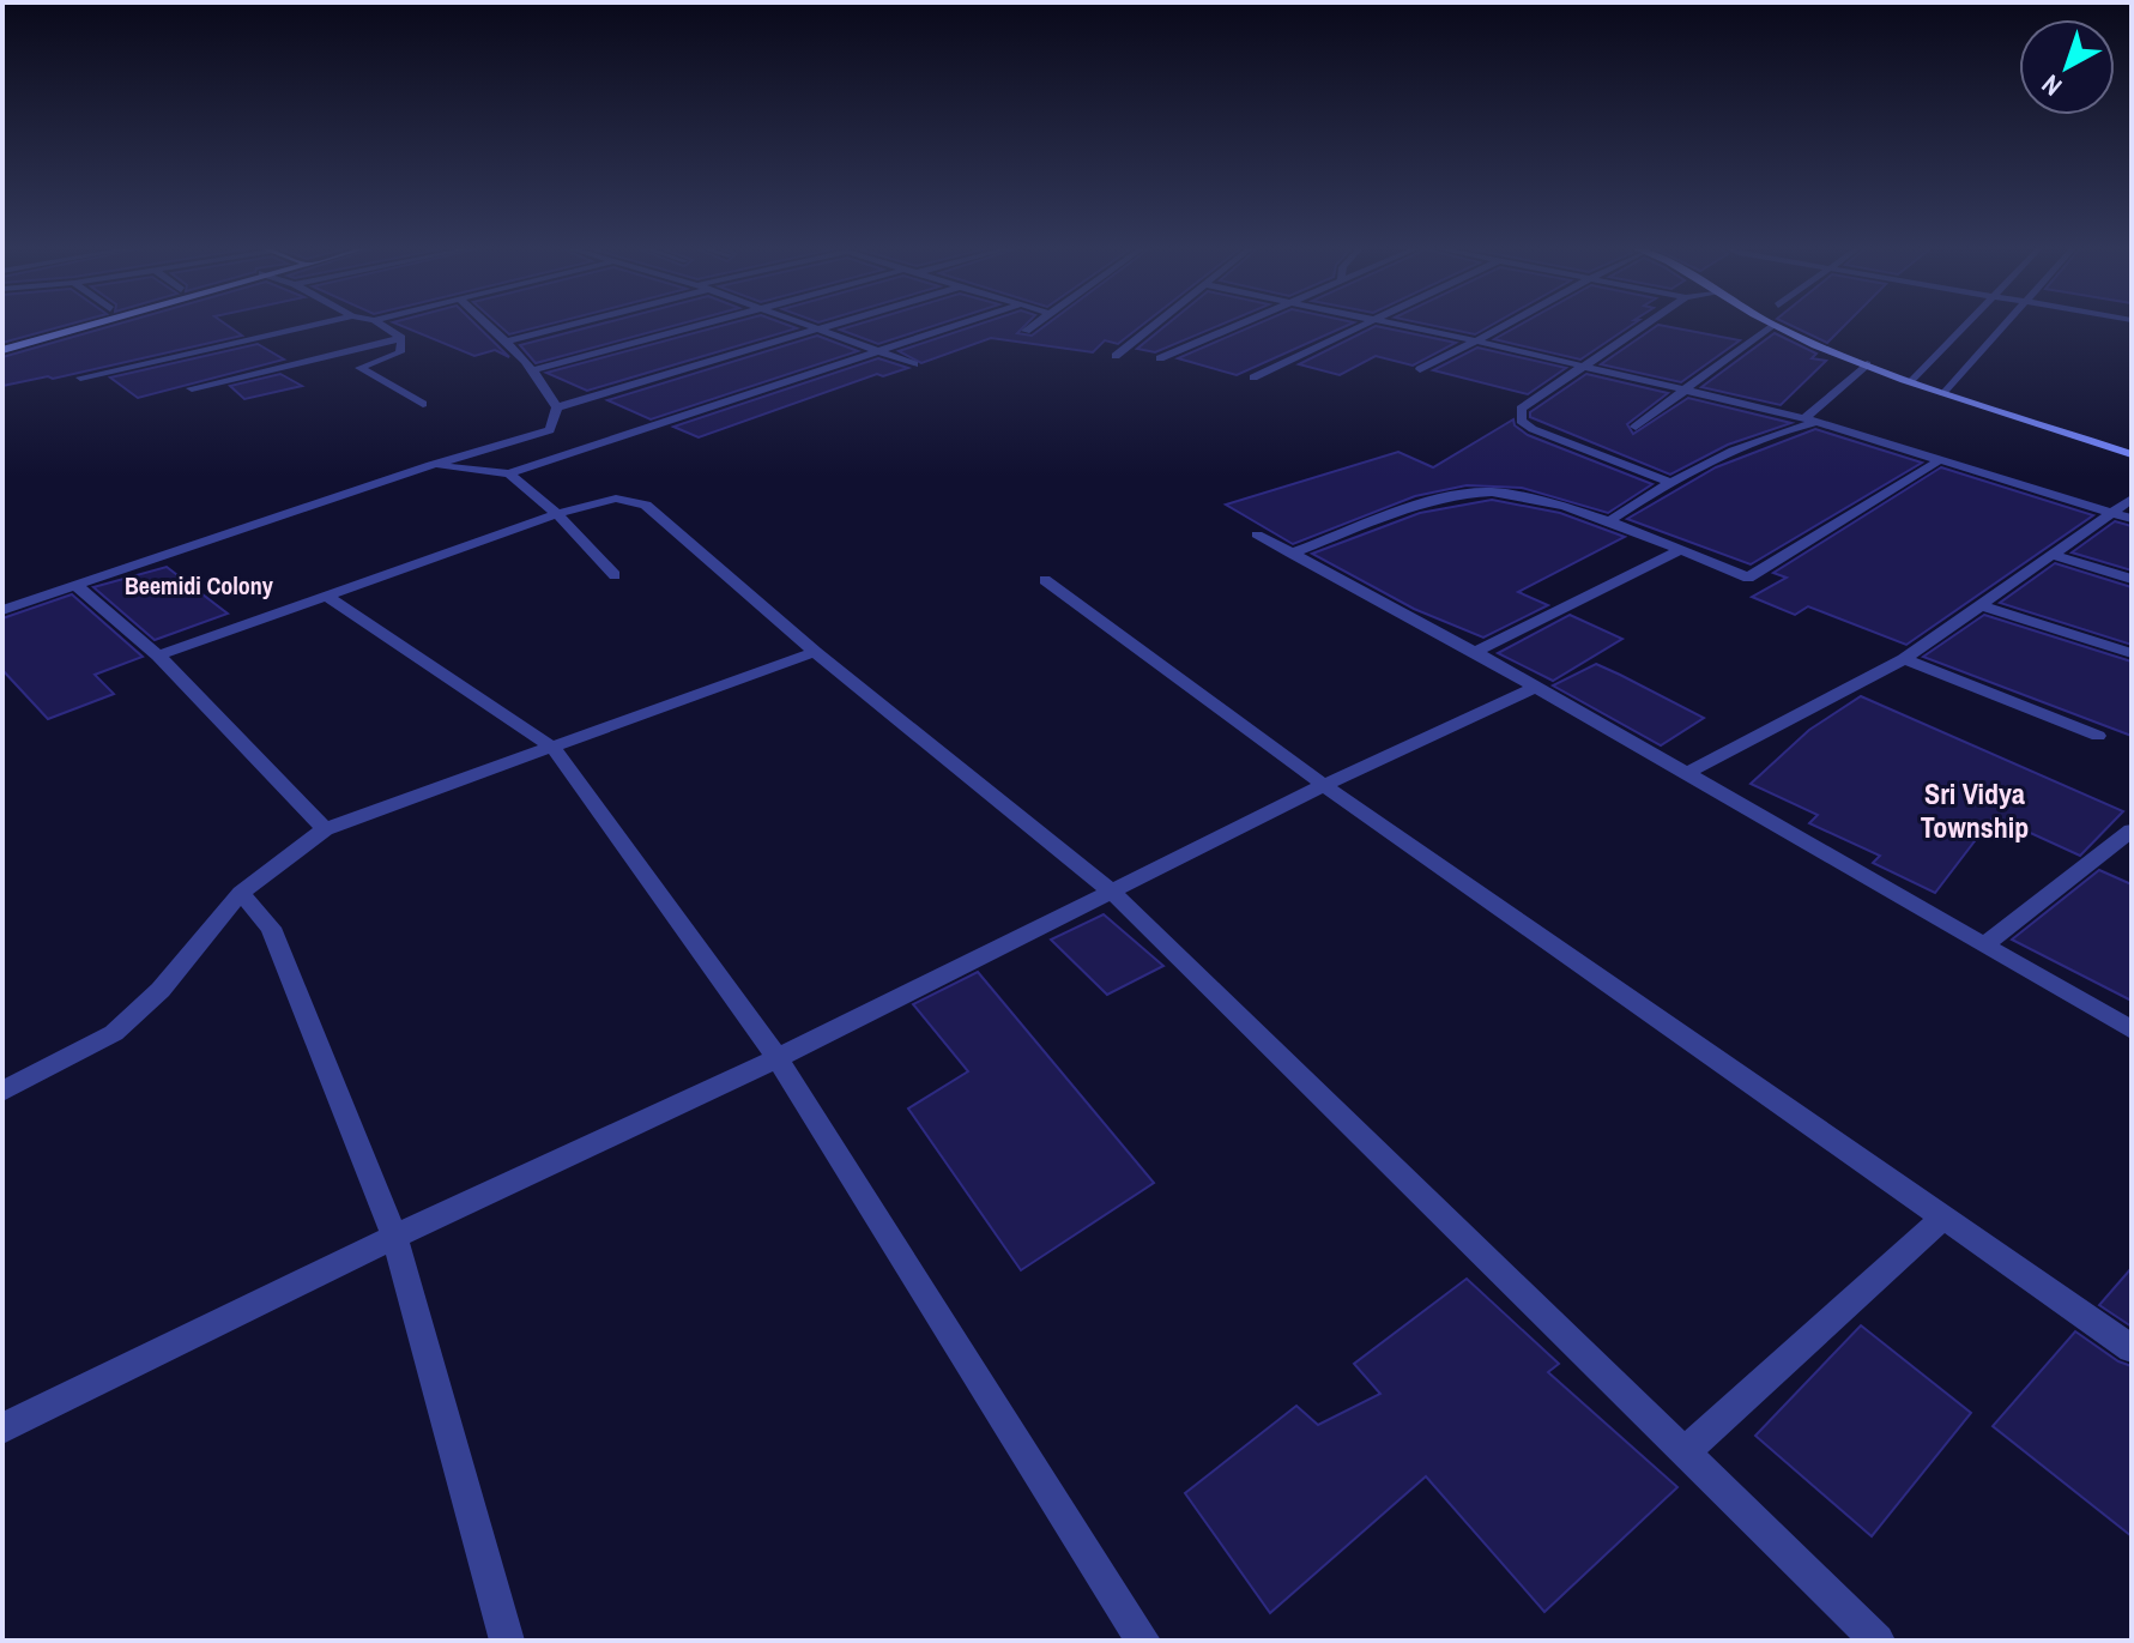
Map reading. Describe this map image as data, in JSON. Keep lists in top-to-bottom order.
{
  "districts": ["Beemidi Colony", "Sri Vidya Township"],
  "north": "bottom left"
}
